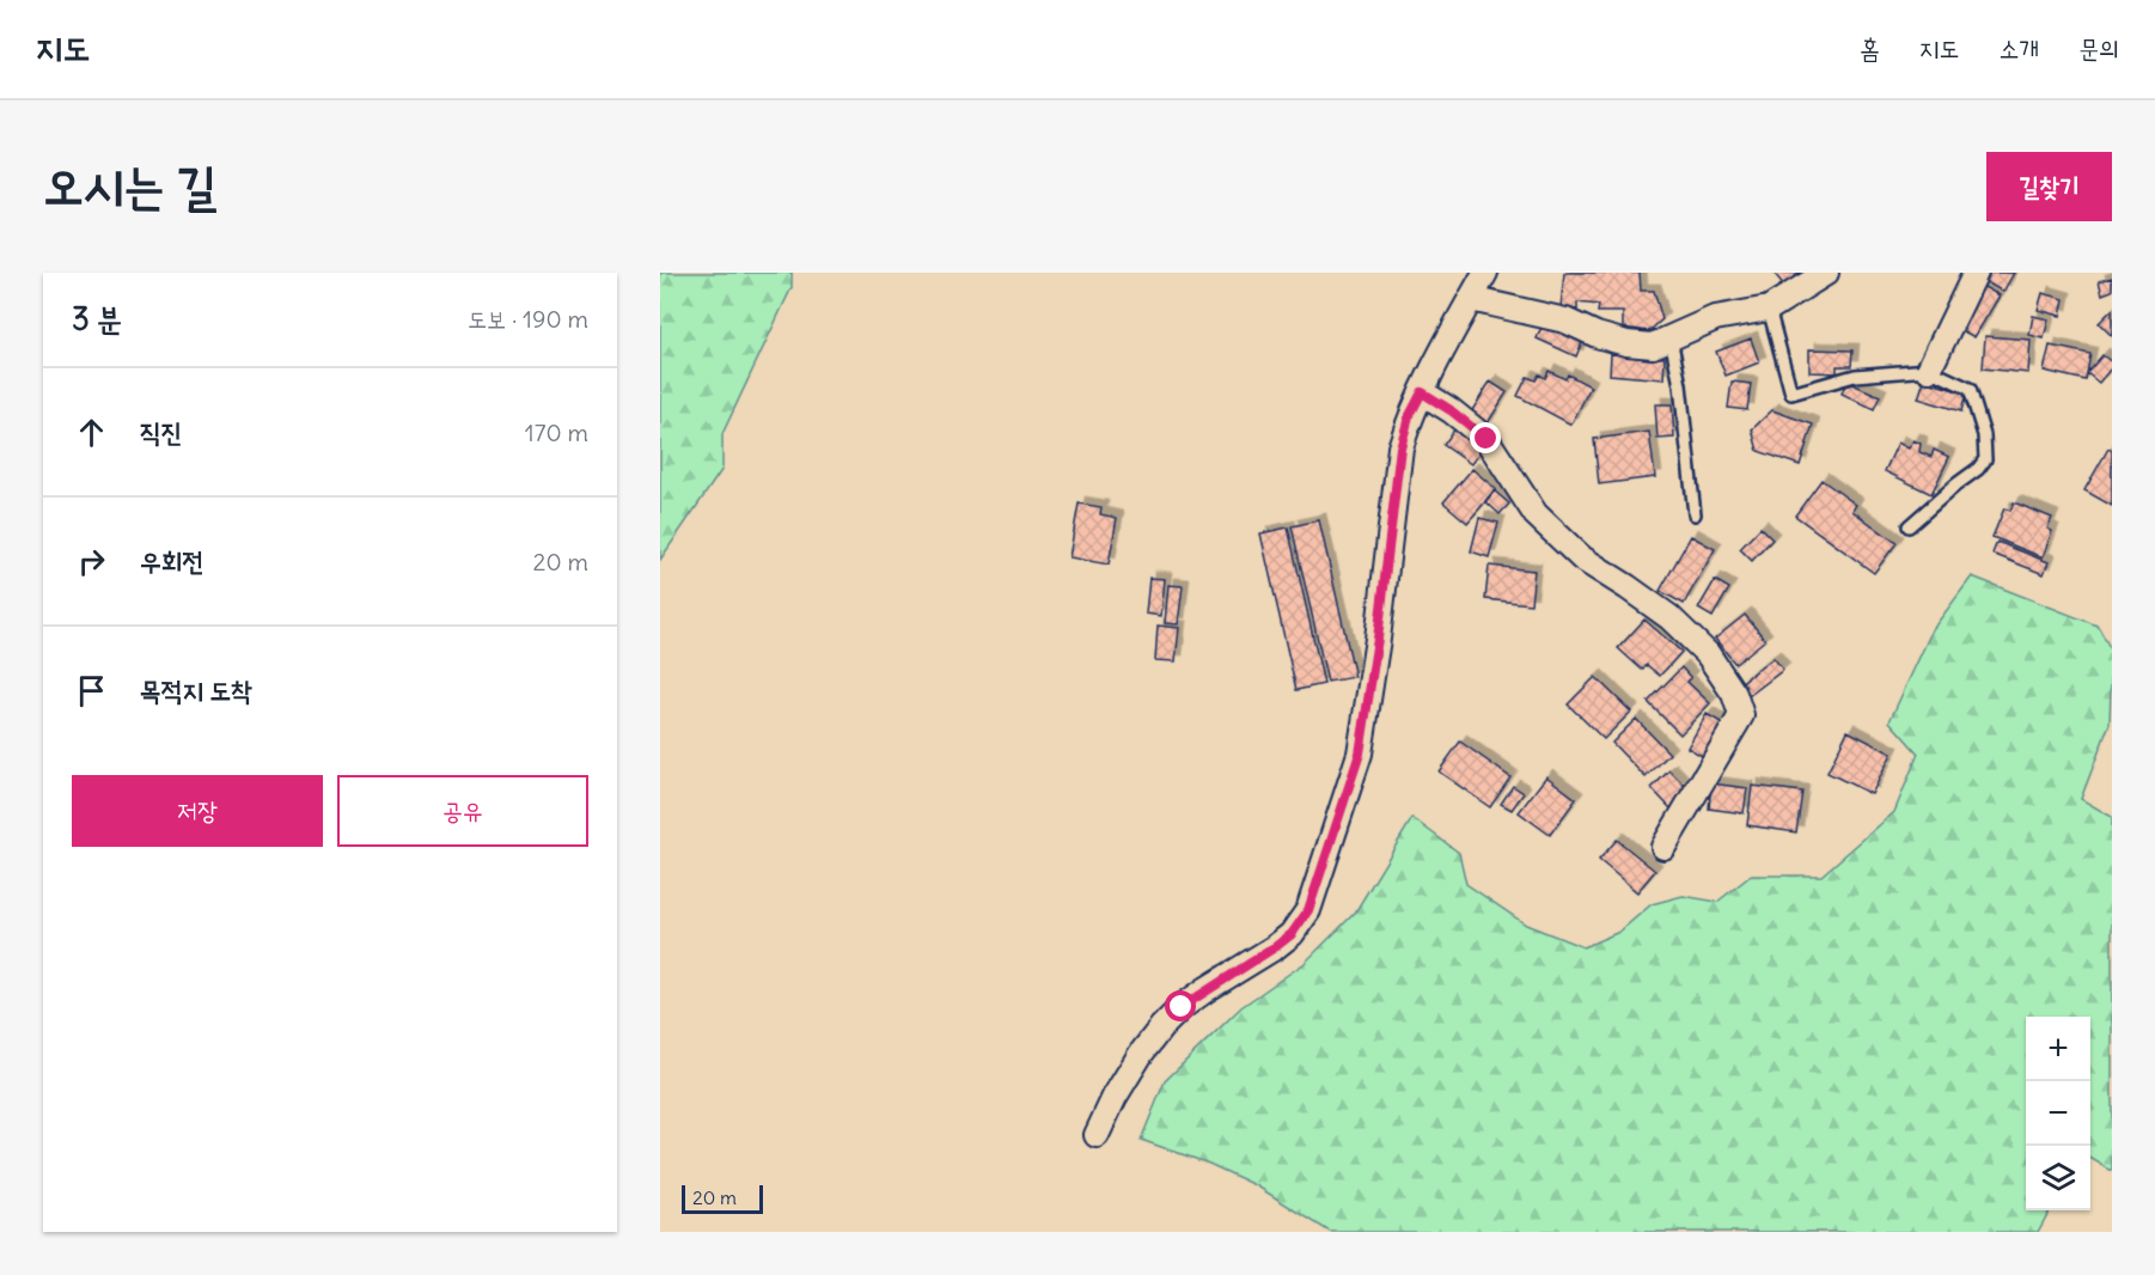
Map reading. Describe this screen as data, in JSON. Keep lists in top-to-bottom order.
{
  "scale_bar": "20 m",
  "page": {
    "header": "지도",
    "nav": [
      "홈",
      "지도",
      "소개",
      "문의"
    ],
    "buttons": [
      "길찾기",
      ["저장", "공유"]
    ],
    "title": "오시는 길",
    "heading": ["3 분", "도보 · 190 m"],
    "list": [
      ["직진", "170 m"],
      ["우회전", "20 m"],
      "목적지 도착"
    ],
    "map_buttons": ["+", "−"],
    "scale": "20 m"
  }
}
